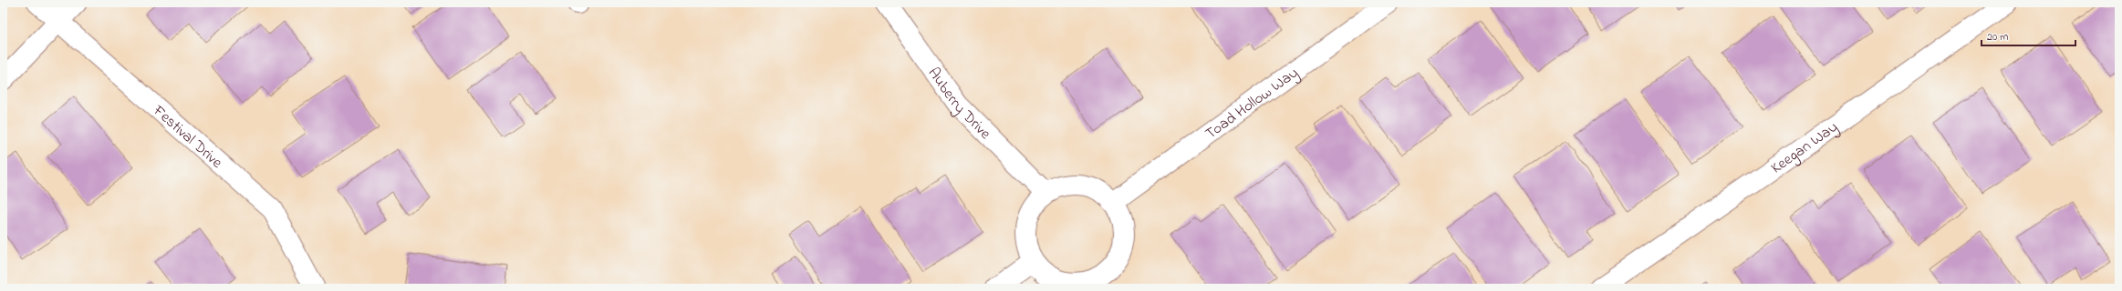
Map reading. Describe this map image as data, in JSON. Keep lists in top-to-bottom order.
{
  "streets": {
    "street": [
      "Auberry Drive",
      "Toad Hollow Way",
      "Festival Drive",
      "Keegan Way"
    ]
  },
  "crossings": [
    ["Auberry Drive", "Toad Hollow Way"]
  ],
  "scale_bar": "20 m"
}
